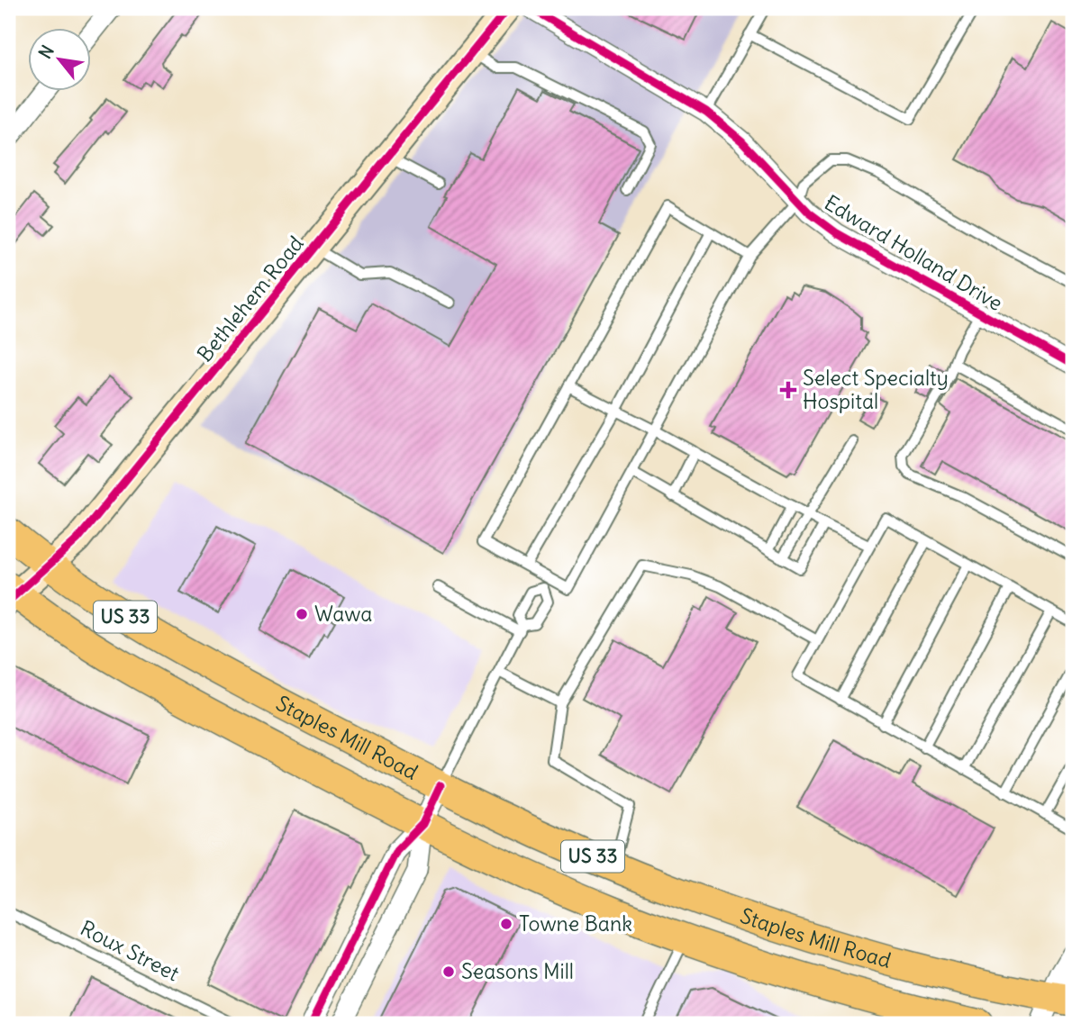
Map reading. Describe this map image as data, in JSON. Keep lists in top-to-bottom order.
{
  "streets": {
    "main road": ["US 33", "Staples Mill Road"],
    "street": ["Edward Holland Drive", "Bethlehem Road"],
    "lane": ["Roux Street"]
  },
  "crossings": [
    ["Bethlehem Road", "Staples Mill Road"]
  ],
  "places": {
    "health": ["Select Specialty Hospital"],
    "other": ["Wawa", "Towne Bank", "Seasons Mill"]
  },
  "north": "top left"
}
